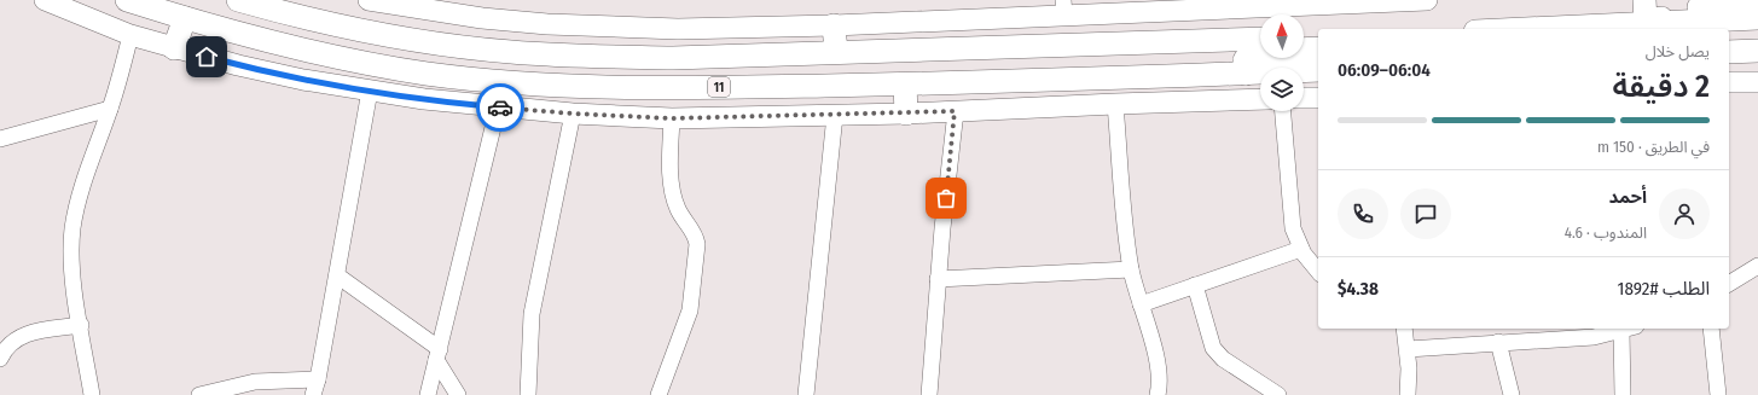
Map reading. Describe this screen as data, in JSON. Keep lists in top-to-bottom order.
{
  "streets": {
    "highway": ["11"]
  },
  "north": "top",
  "page": {
    "heading": ["2 دقيقة", "يصل خلال", "06:04–06:09"],
    "panel": [
      "أحمد",
      "المندوب · 4.6",
      "الطلب #1892",
      "$4.38"
    ],
    "bar": "في الطريق · 150 m"
  }
}
